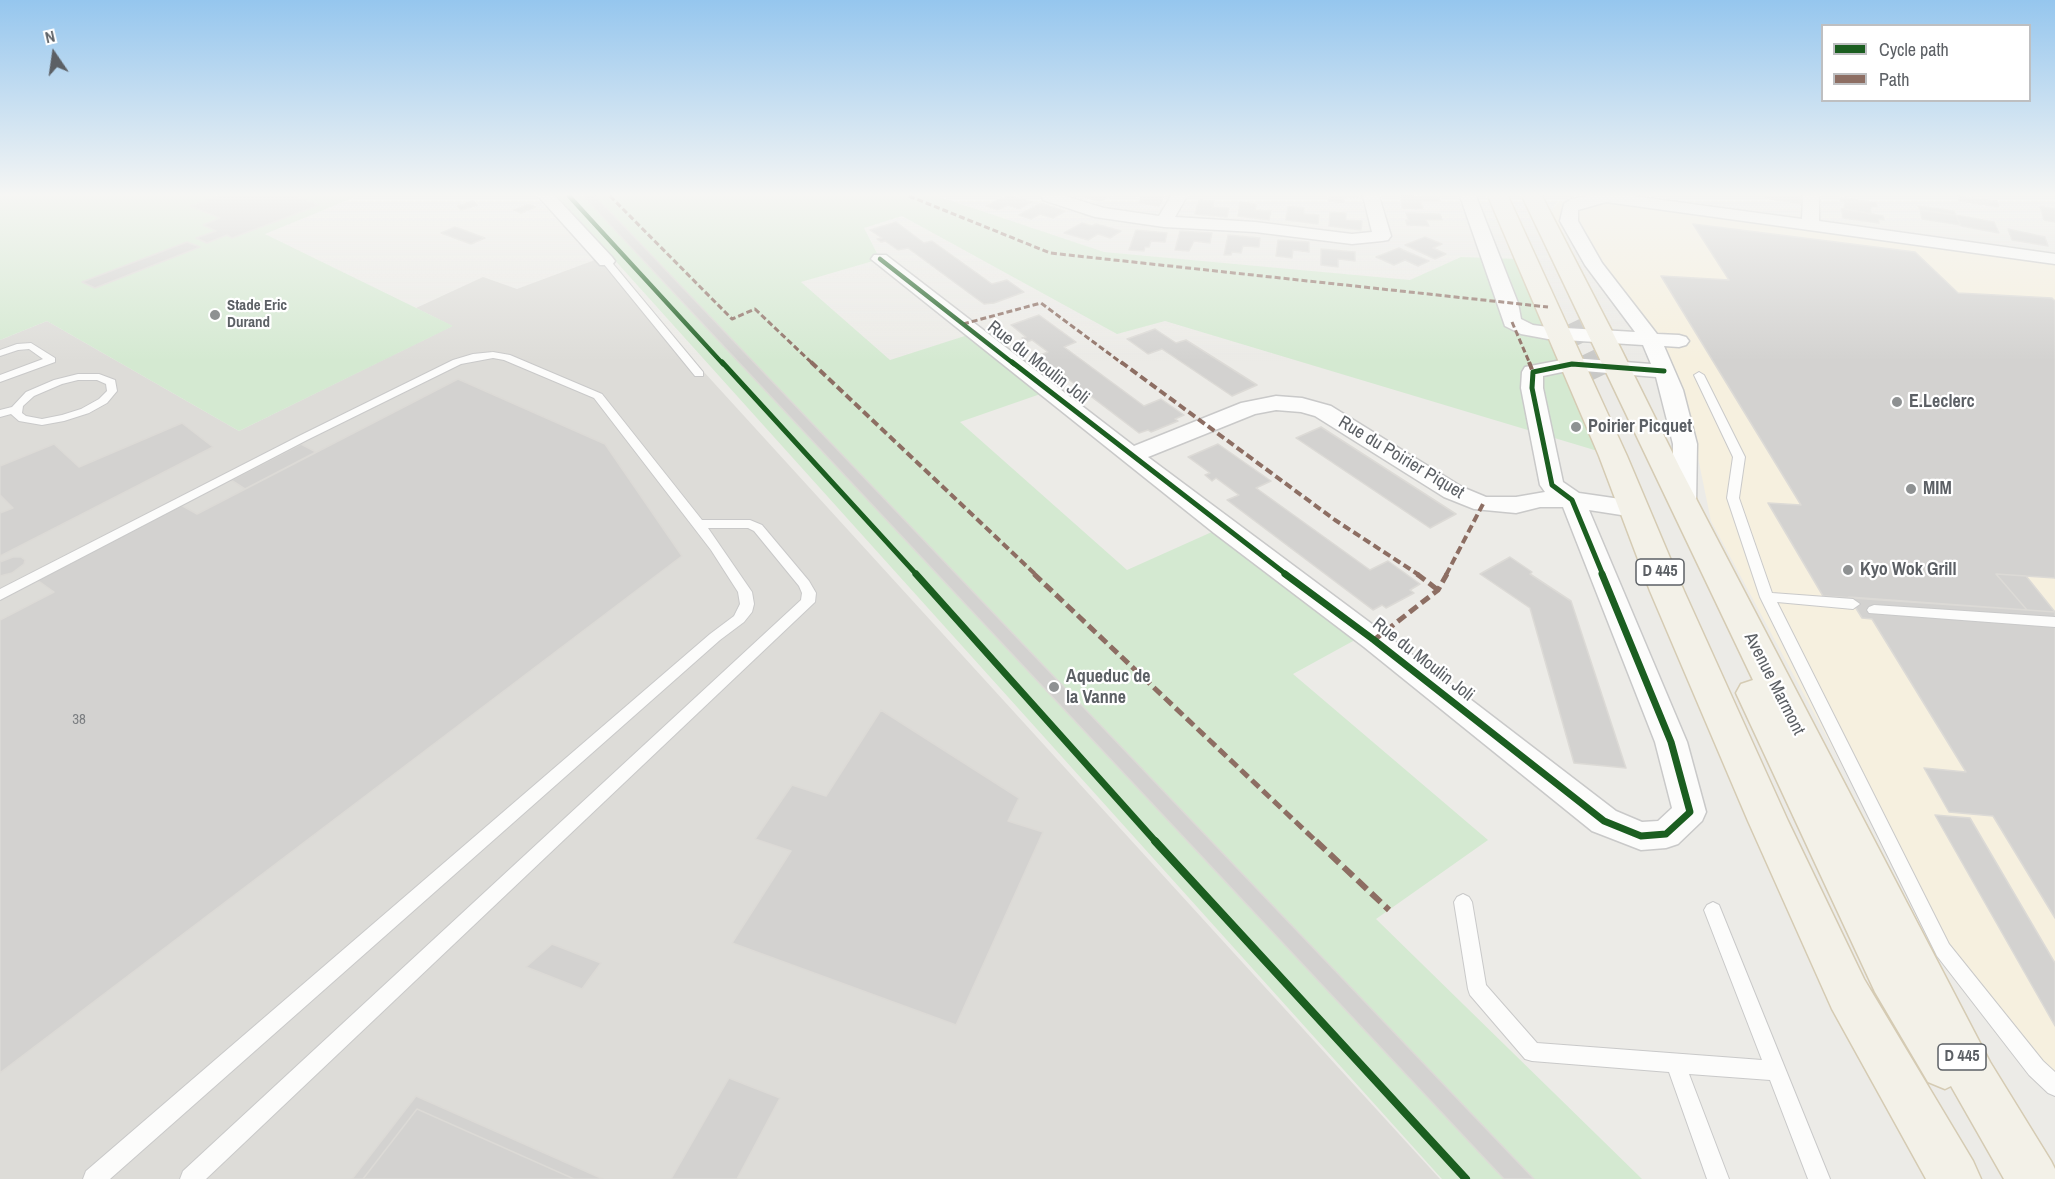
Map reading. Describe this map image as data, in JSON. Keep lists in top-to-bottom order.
{
  "streets": {
    "main road": ["D 445", "Avenue Marmont"],
    "street": ["Rue du Moulin Joli", "Rue du Poirier Piquet"]
  },
  "crossings": [
    ["Rue du Moulin Joli", "Rue du Poirier Piquet"],
    ["Rue du Poirier Piquet", "Avenue Marmont"]
  ],
  "places": [
    "Stade Eric Durand",
    "E.Leclerc",
    "Poirier Picquet",
    "MIM",
    "Kyo Wok Grill",
    "Aqueduc de la Vanne"
  ],
  "house_numbers": ["38"],
  "legend": ["Cycle path", "Path"],
  "north": "top"
}
